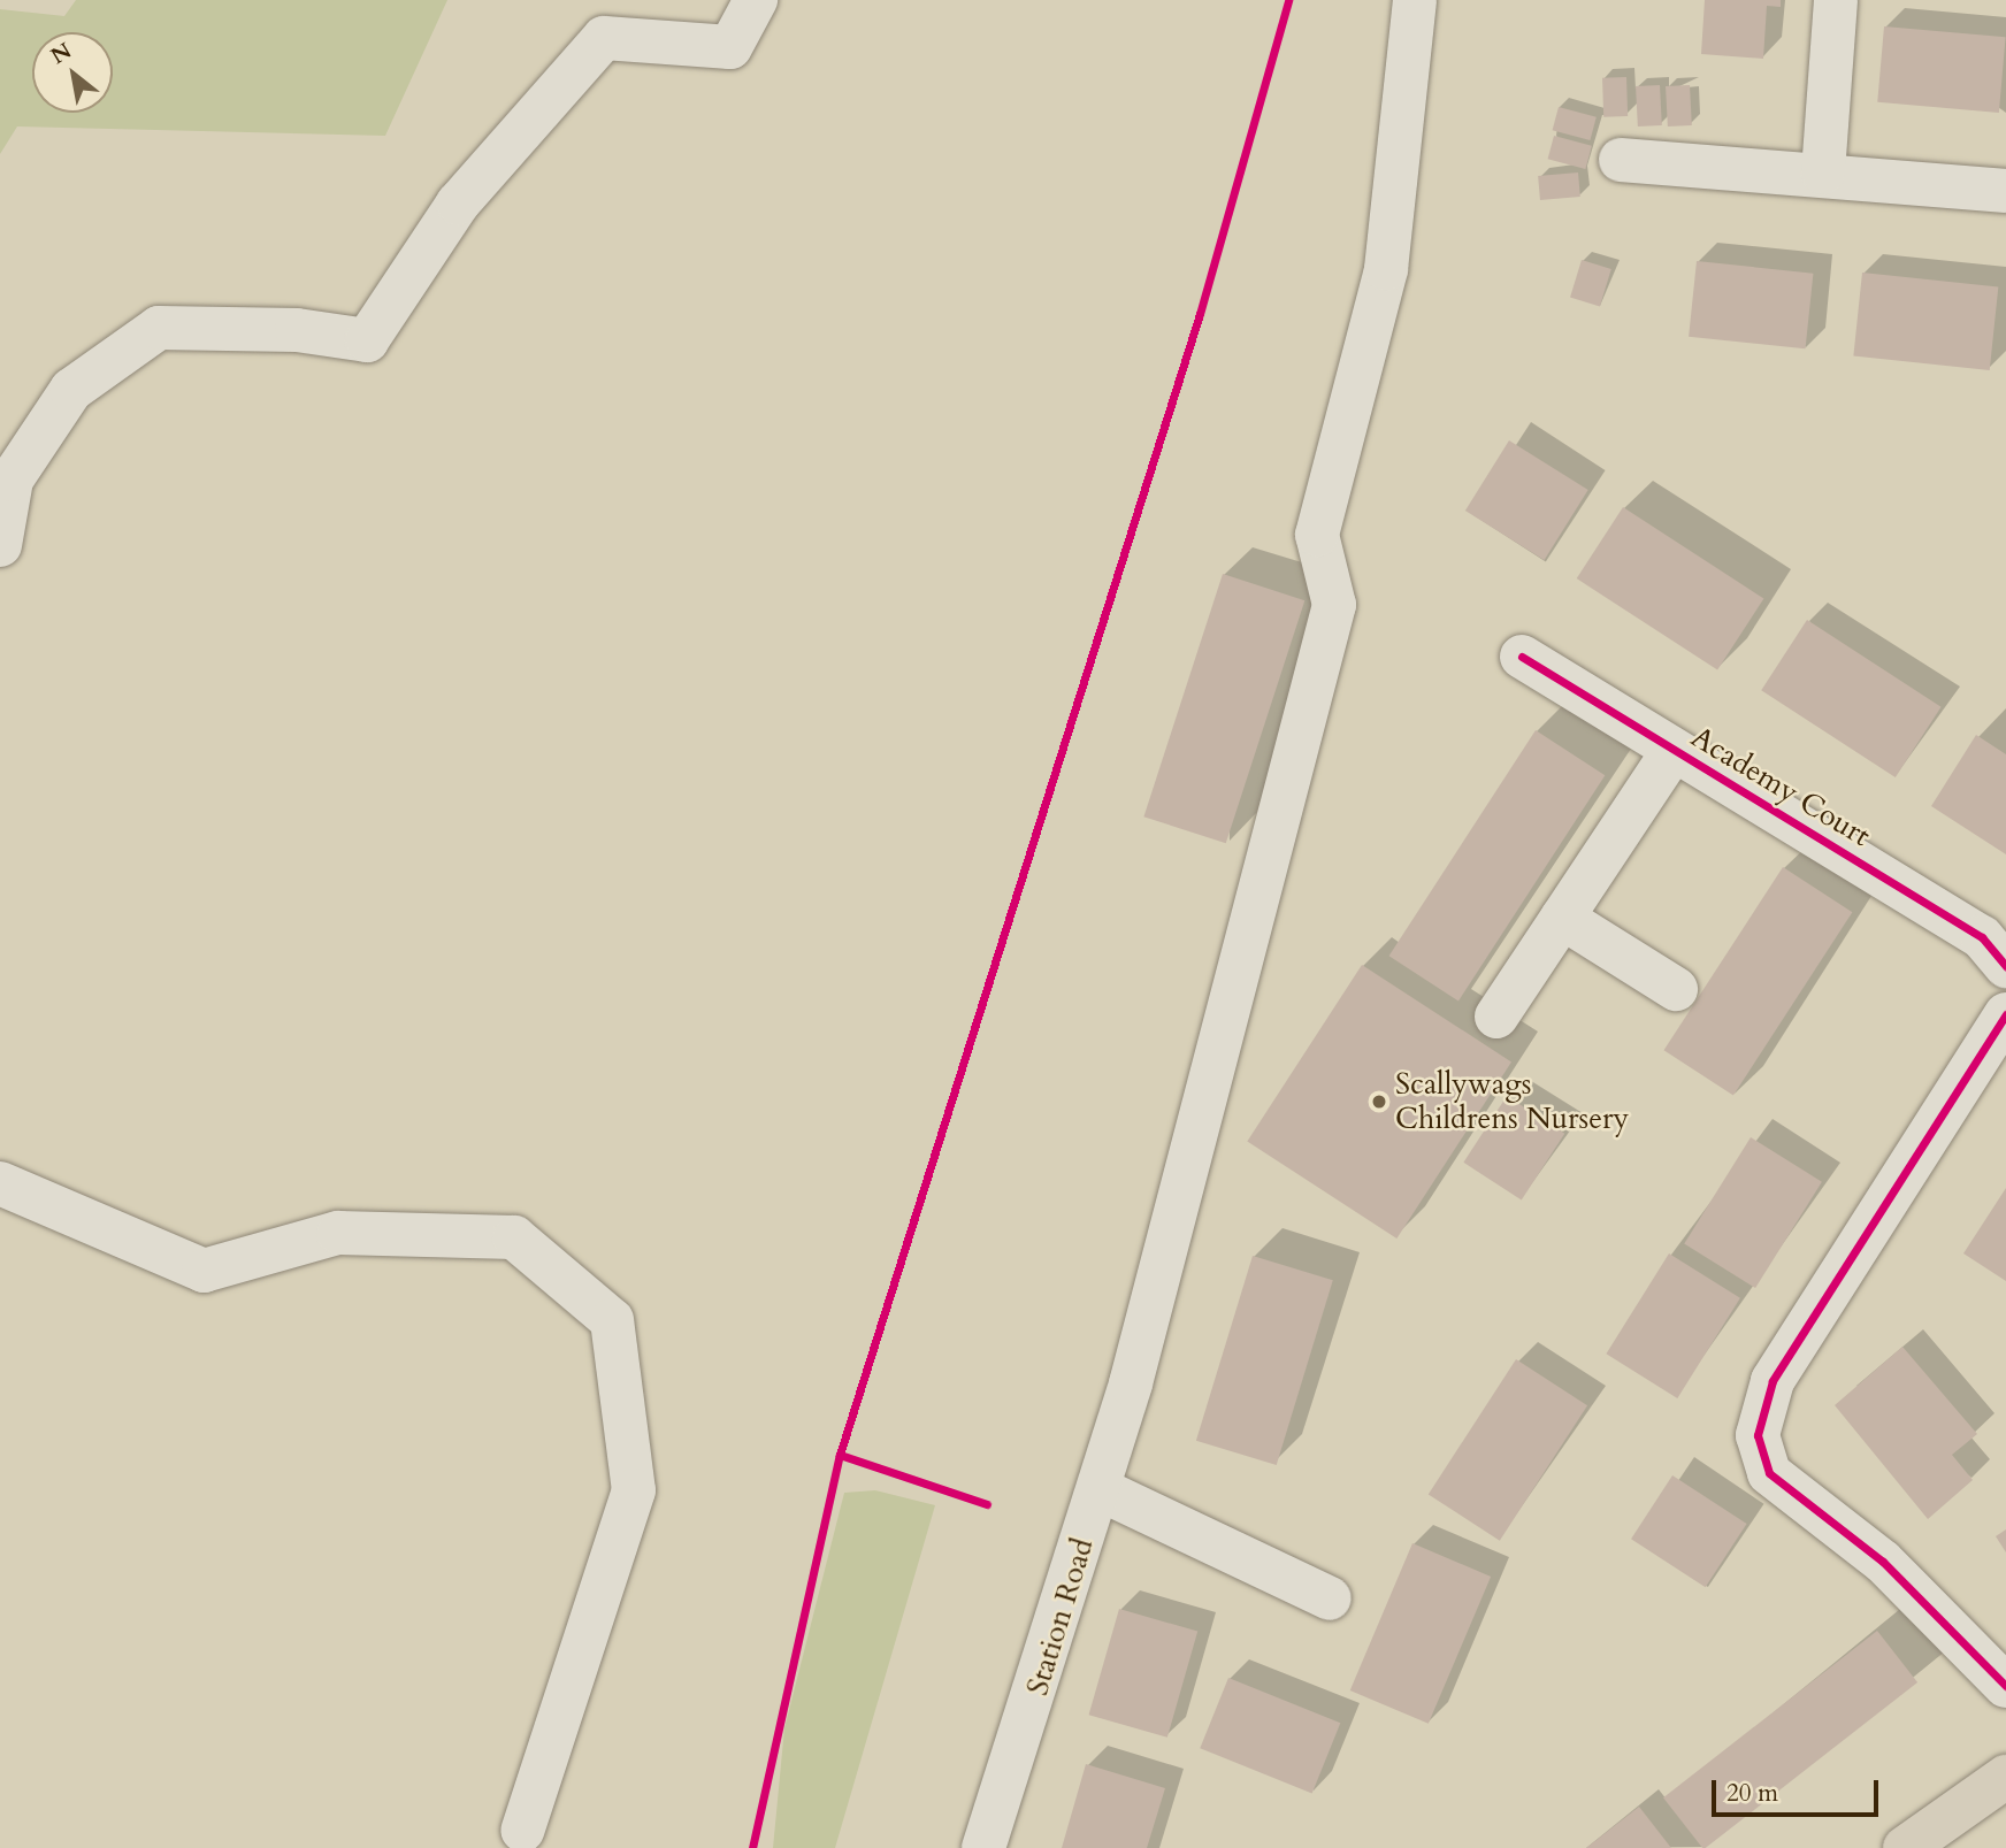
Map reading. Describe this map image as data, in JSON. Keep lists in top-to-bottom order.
{
  "streets": {
    "street": ["Academy Court", "Station Road"]
  },
  "places": ["Scallywags Childrens Nursery"],
  "scale_bar": "20 m",
  "north": "top left"
}
